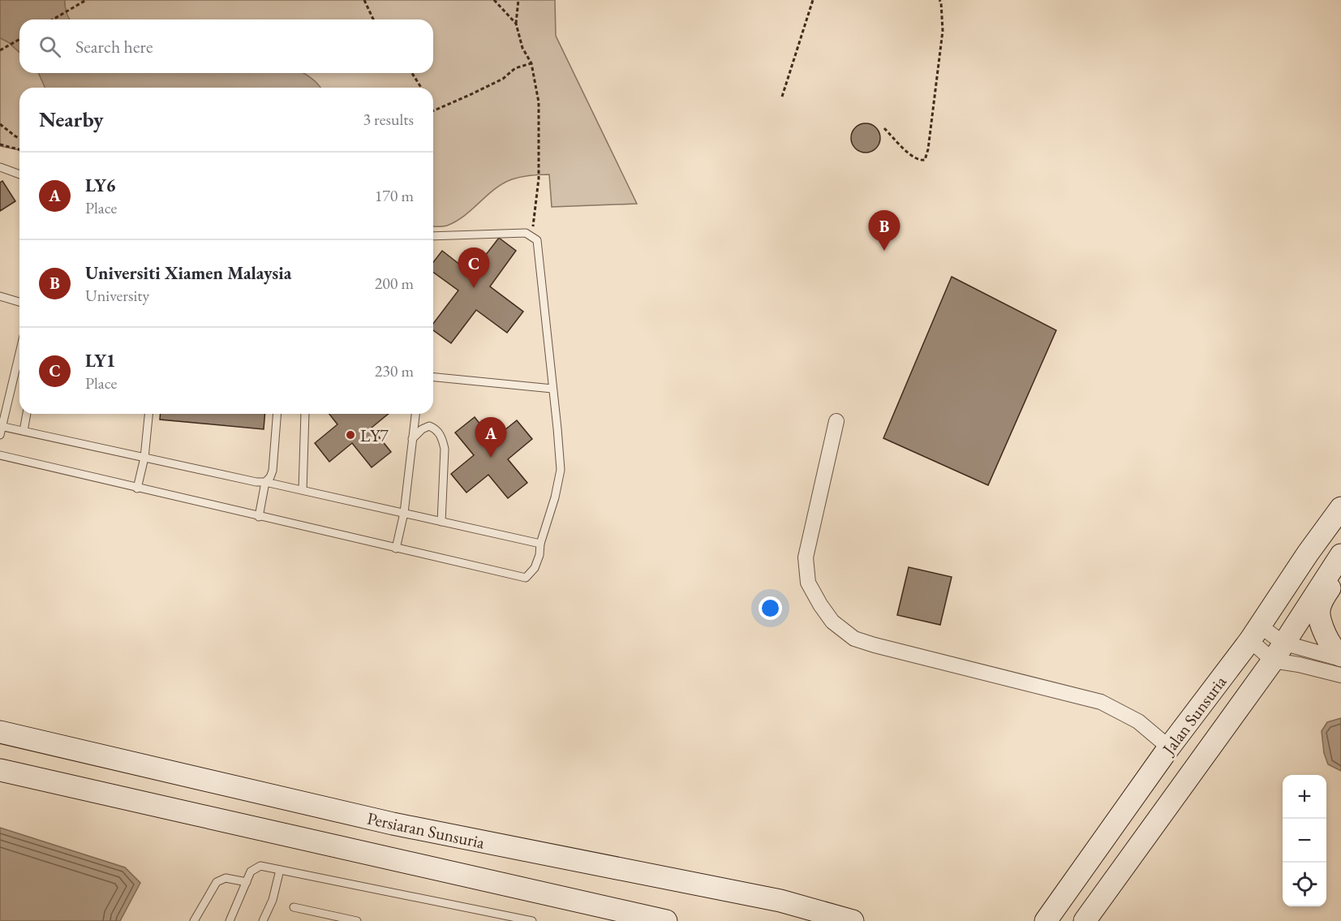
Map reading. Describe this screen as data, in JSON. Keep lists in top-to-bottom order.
{
  "streets": {
    "street": ["Jalan Sunsuria", "Persiaran Sunsuria"]
  },
  "places": ["LY7"],
  "page": {
    "search": "Search here",
    "heading": ["Nearby", "3 results"],
    "list": [
      {
        "mark": "A",
        "name": "LY6",
        "note": "Place",
        "value": "170 m"
      },
      {
        "mark": "B",
        "name": "Universiti Xiamen Malaysia",
        "note": "University",
        "value": "200 m"
      },
      {
        "mark": "C",
        "name": "LY1",
        "note": "Place",
        "value": "230 m"
      }
    ],
    "pins": ["B", "C", "A"],
    "map_buttons": ["+", "−"]
  }
}
